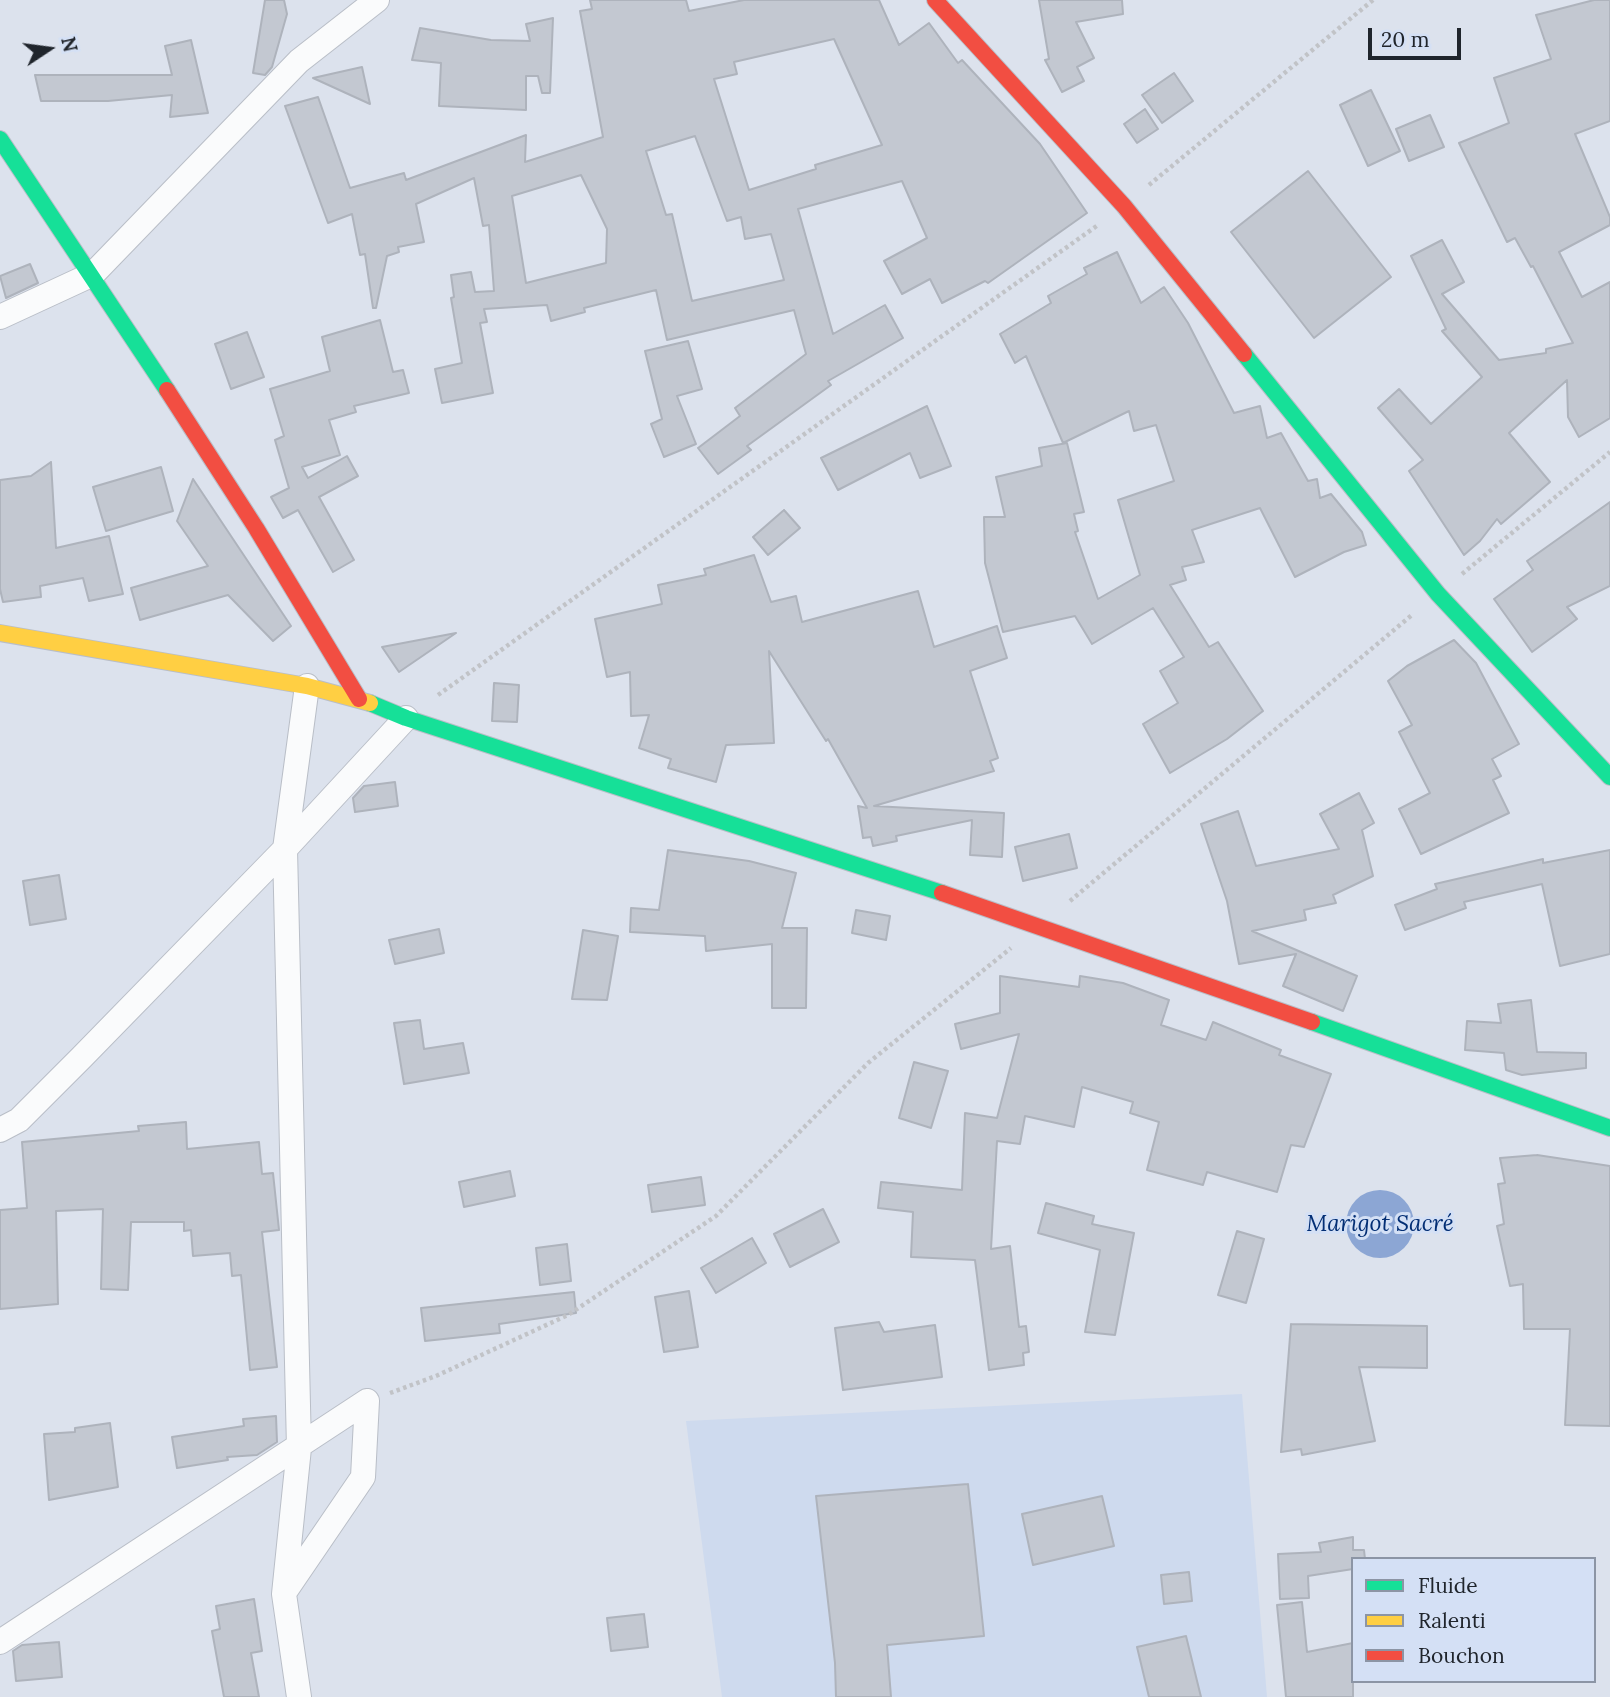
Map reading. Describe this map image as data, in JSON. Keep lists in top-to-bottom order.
{
  "water": ["Marigot Sacré"],
  "legend": ["Fluide", "Ralenti", "Bouchon"],
  "scale_bar": "20 m",
  "north": "right"
}
